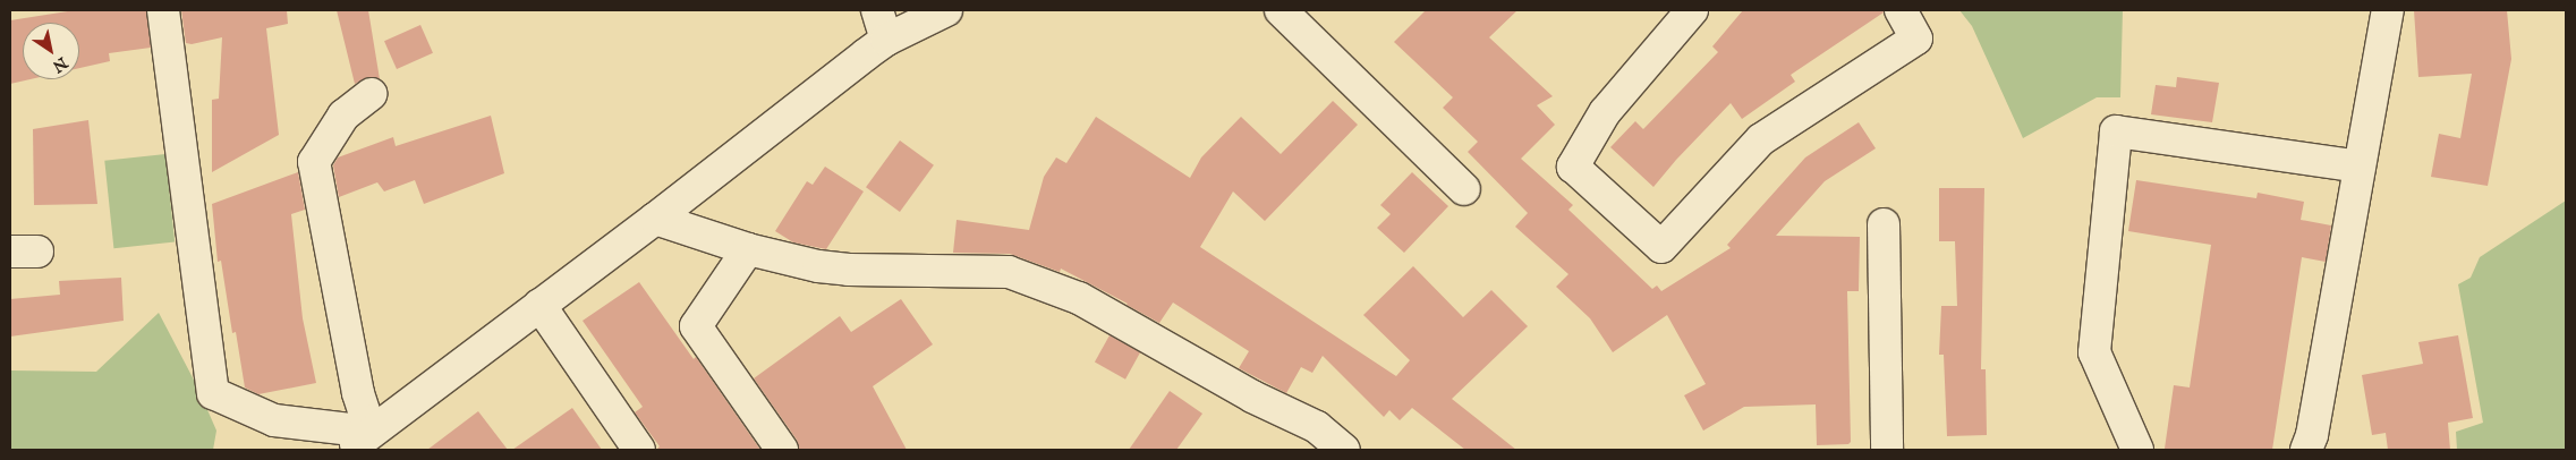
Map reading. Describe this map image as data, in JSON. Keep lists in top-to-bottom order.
{
  "north": "bottom right"
}
